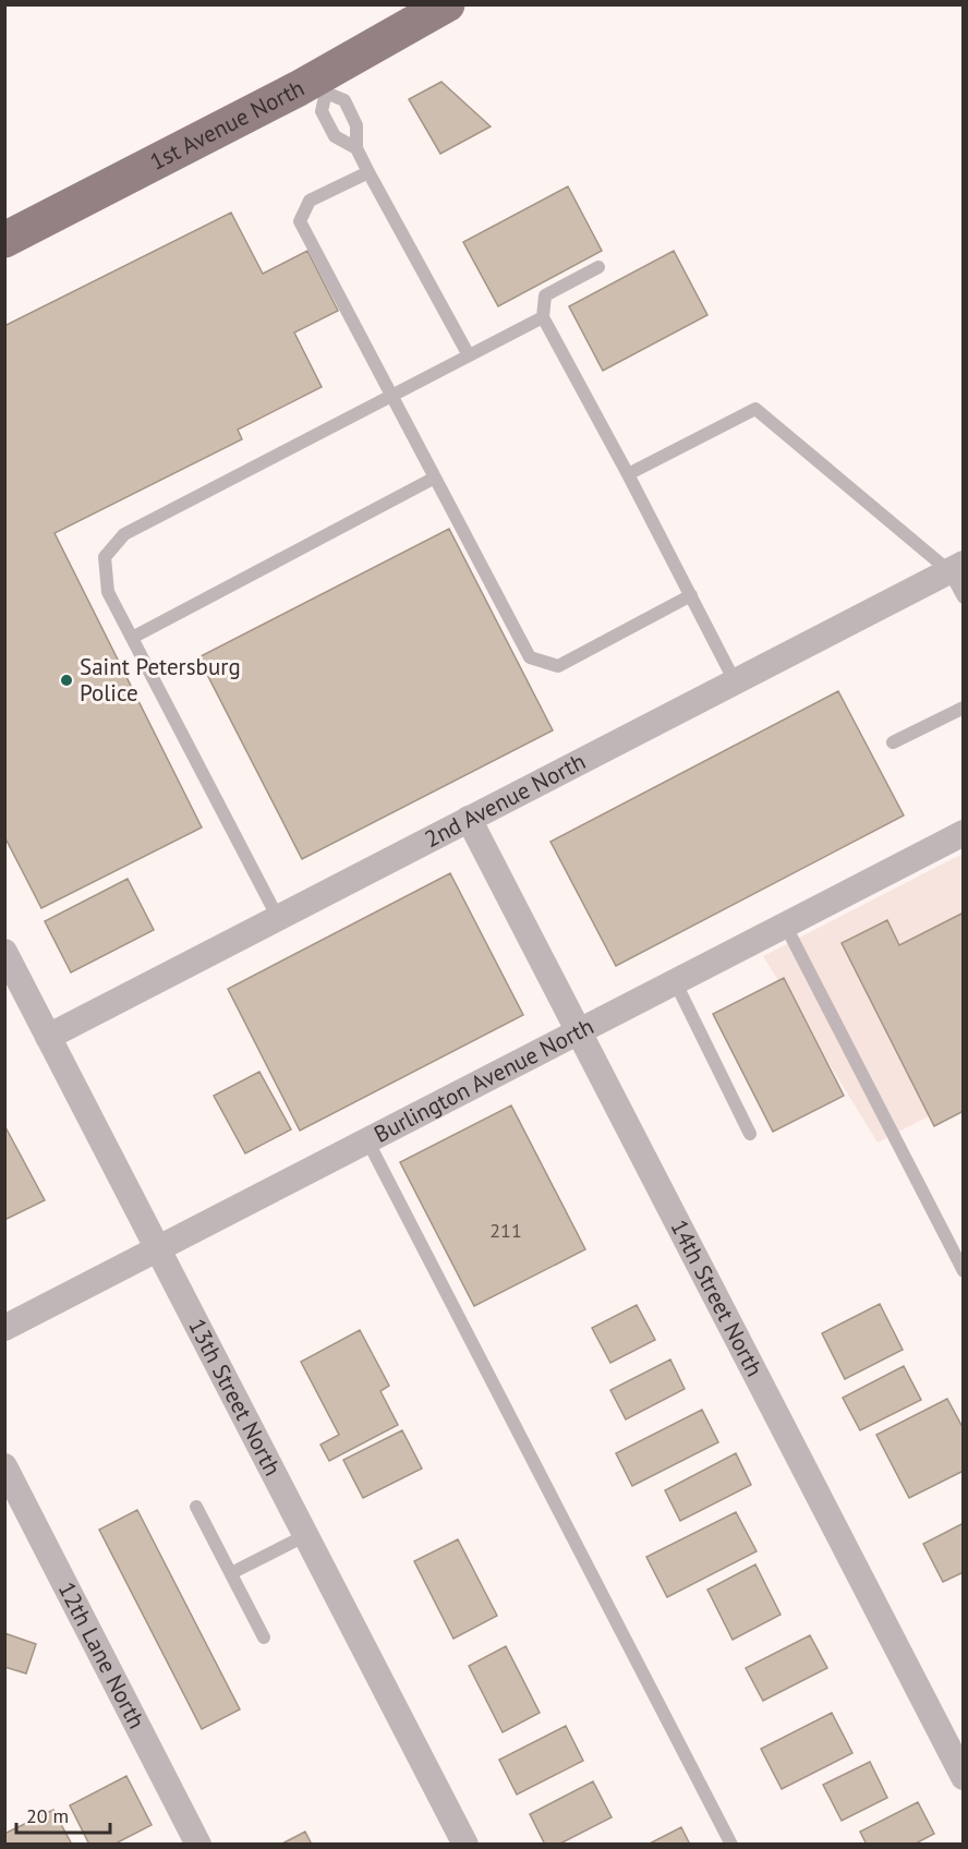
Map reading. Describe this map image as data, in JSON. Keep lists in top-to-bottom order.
{
  "streets": {
    "main road": ["1st Avenue North"],
    "street": [
      "2nd Avenue North",
      "Burlington Avenue North",
      "14th Street North",
      "13th Street North",
      "12th Lane North"
    ]
  },
  "crossings": [
    ["2nd Avenue North", "14th Street North"],
    ["2nd Avenue North", "13th Street North"],
    ["Burlington Avenue North", "14th Street North"],
    ["Burlington Avenue North", "13th Street North"]
  ],
  "places": ["Saint Petersburg Police"],
  "house_numbers": ["211"],
  "scale_bar": "20 m"
}
